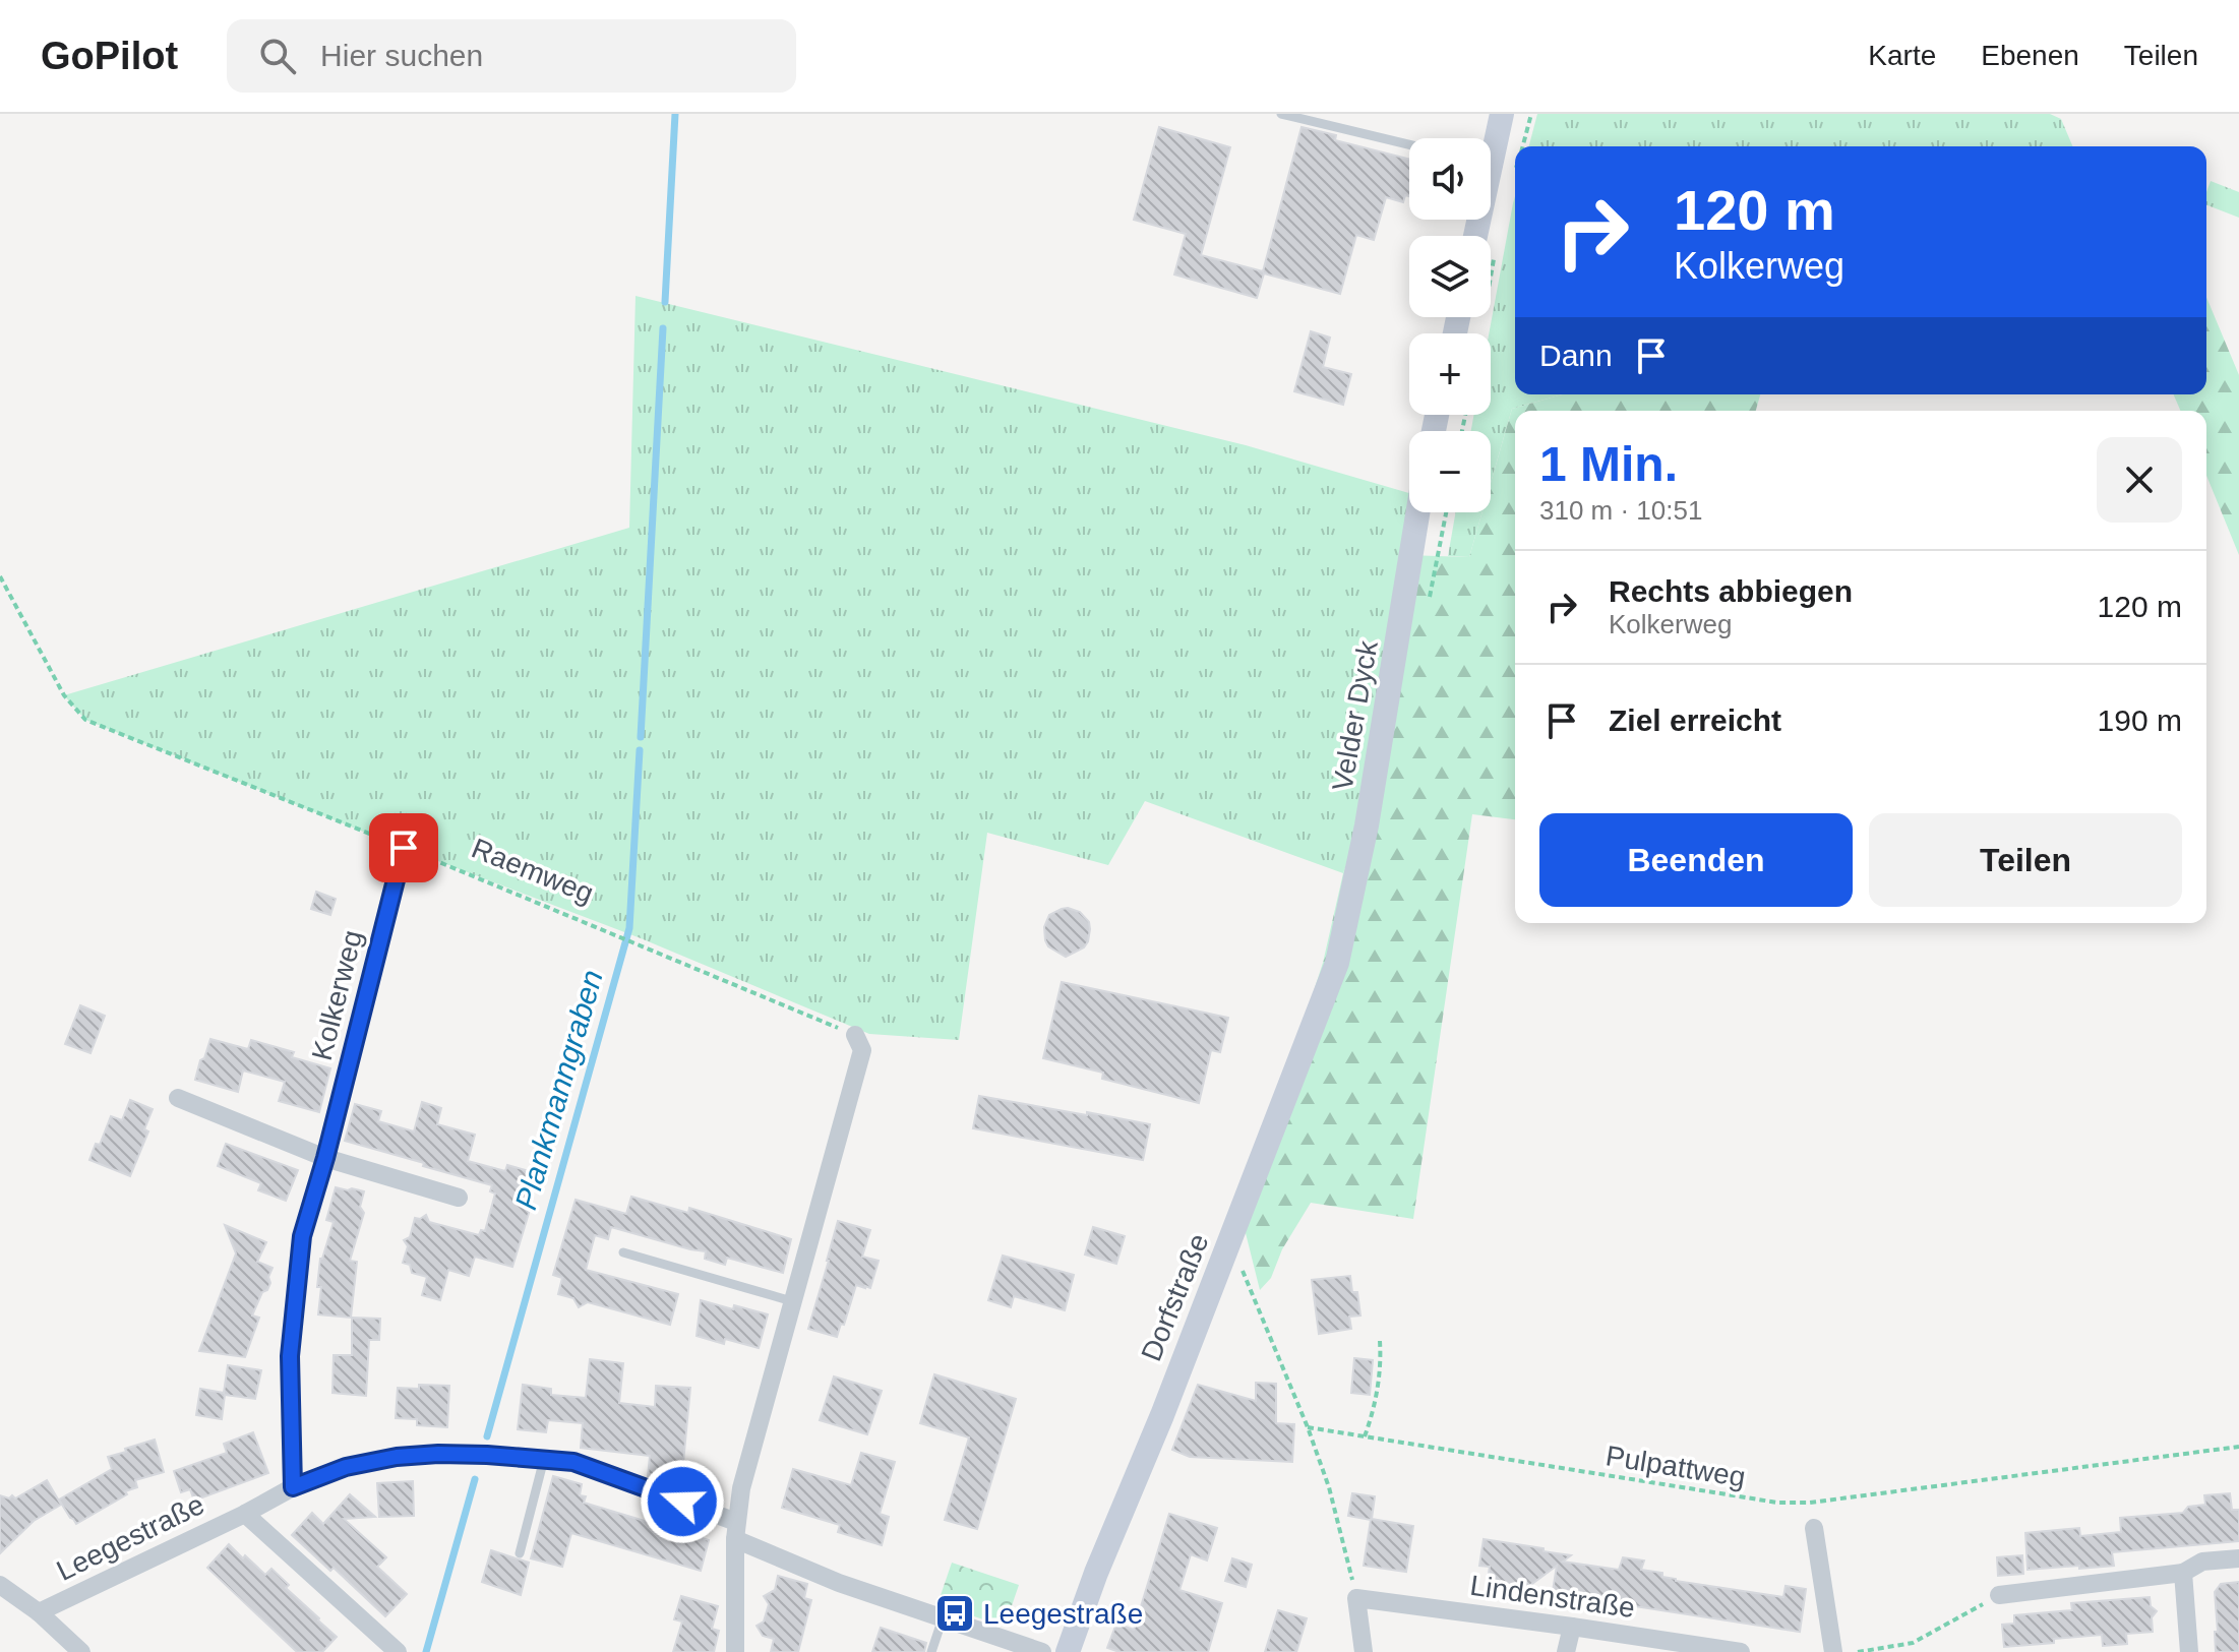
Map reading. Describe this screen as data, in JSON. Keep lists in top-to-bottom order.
{
  "streets": {
    "main road": ["Velder Dyck", "Dorfstraße"],
    "street": ["Kolkerweg", "Leegestraße", "Lindenstraße"],
    "path": ["Raemweg", "Pulpattweg"]
  },
  "crossings": [
    ["Velder Dyck", "Dorfstraße"],
    ["Raemweg", "Kolkerweg"],
    ["Kolkerweg", "Leegestraße"]
  ],
  "water": ["Plankmanngraben"],
  "places": {
    "bus stop": ["Leegestraße"]
  },
  "page": {
    "header": "GoPilot",
    "search": "Hier suchen",
    "nav": ["Karte", "Ebenen", "Teilen"],
    "map_buttons": ["+", "−"],
    "turn": ["120 m", "Kolkerweg"],
    "then": "Dann",
    "heading": ["1 Min.", "310 m · 10:51"],
    "list": [
      {
        "name": "Rechts abbiegen",
        "note": "Kolkerweg",
        "value": "120 m"
      },
      {
        "name": "Ziel erreicht",
        "value": "190 m"
      }
    ],
    "buttons": ["Beenden", "Teilen"]
  }
}
